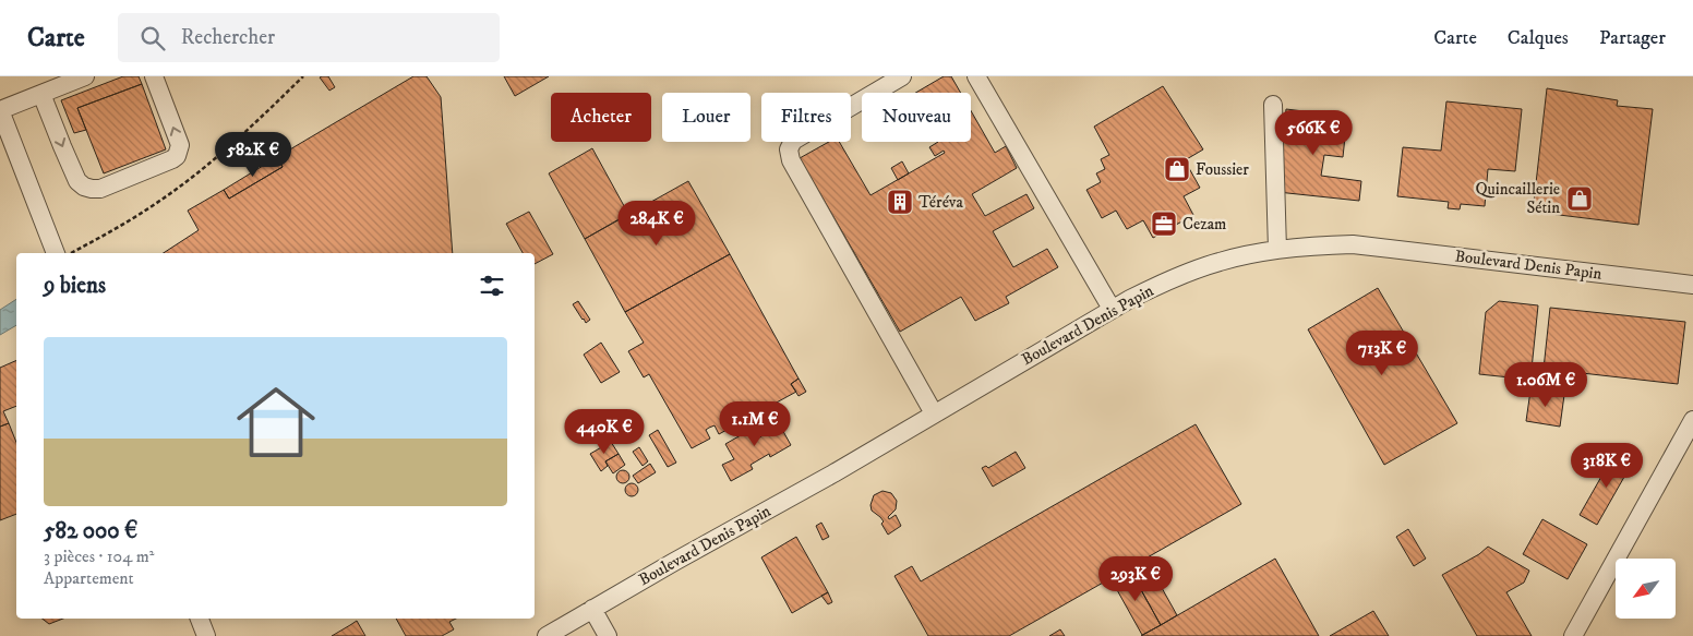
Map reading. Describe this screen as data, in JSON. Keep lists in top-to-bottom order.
{
  "streets": {
    "street": ["Boulevard Denis Papin"]
  },
  "places": {
    "shop": ["Foussier", "Quincaillerie Sétin"],
    "building": ["Téréva"],
    "office": ["Cezam"]
  },
  "north": "bottom left",
  "page": {
    "header": "Carte",
    "search": "Rechercher",
    "nav": ["Carte", "Calques", "Partager"],
    "chip": [
      "Acheter",
      "Louer",
      "Filtres",
      "Nouveau"
    ],
    "price": [
      "566K €",
      "582K €",
      "284K €",
      "713K €",
      "1.06M €",
      "1.1M €",
      "440K €",
      "318K €",
      "293K €"
    ],
    "heading": "9 biens",
    "list": [
      {
        "name": "582 000 €",
        "note": "3 pièces · 104 m² · Appartement"
      }
    ]
  }
}
